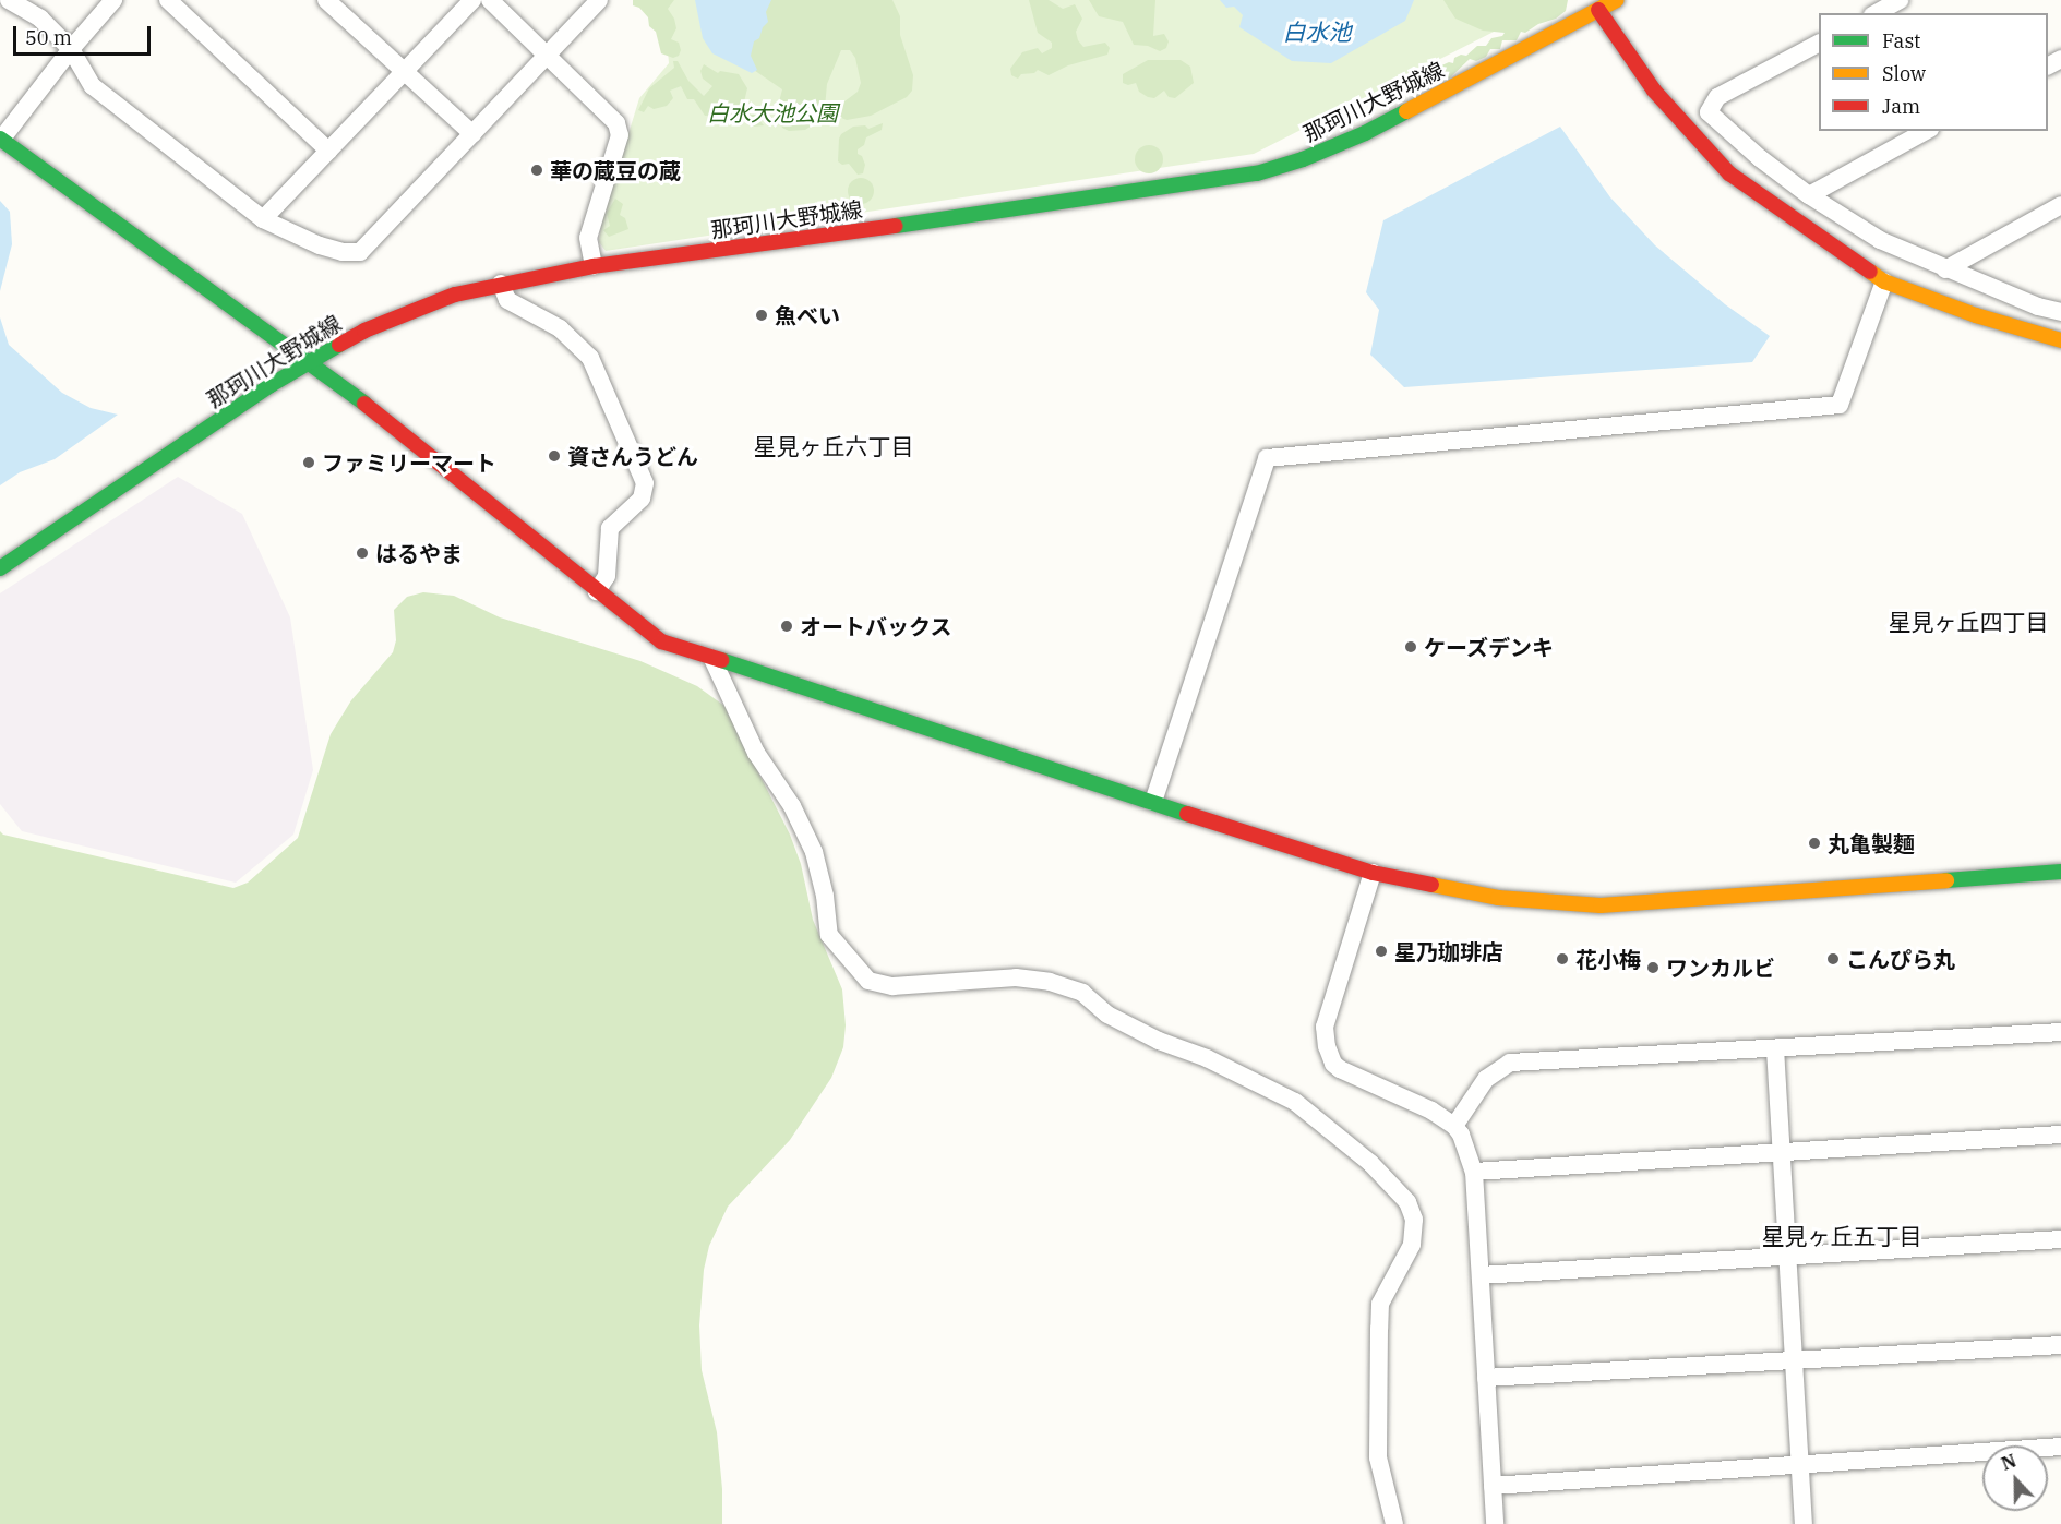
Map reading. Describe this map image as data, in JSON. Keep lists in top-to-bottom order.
{
  "streets": {
    "street": ["那珂川大野城線"]
  },
  "districts": ["星見ヶ丘六丁目", "星見ヶ丘四丁目", "星見ヶ丘五丁目"],
  "water": ["白水池"],
  "parks": ["白水大池公園"],
  "places": [
    "華の蔵豆の蔵",
    "魚べい",
    "資さんうどん",
    "ファミリーマート",
    "はるやま",
    "オートバックス",
    "ケーズデンキ",
    "丸亀製麵",
    "星乃珈琲店",
    "花小梅",
    "こんぴら丸",
    "ワンカルビ"
  ],
  "legend": ["Fast", "Slow", "Jam"],
  "scale_bar": "50 m",
  "north": "top"
}
